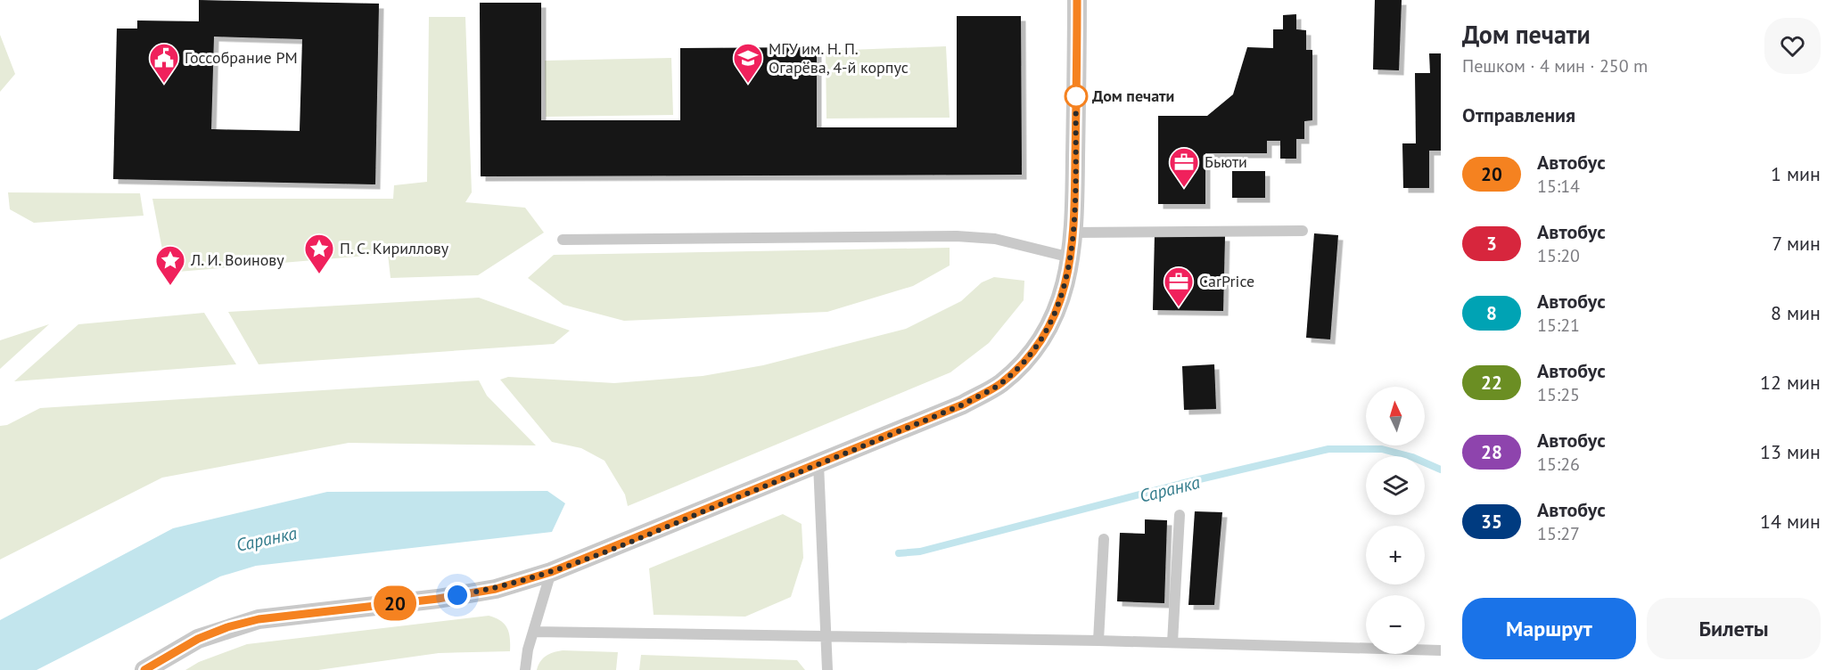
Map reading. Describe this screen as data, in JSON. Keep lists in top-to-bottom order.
{
  "water": ["Саранка"],
  "places": {
    "public building": ["Госсобрание РМ"],
    "school or university": ["МГУ им. Н. П. Огарёва, 4-й корпус"],
    "other": ["Дом печати"],
    "office": ["Бьюти", "CarPrice"],
    "place": ["П. С. Кириллову", "Л. И. Воинову"]
  },
  "lines": ["bus line 20"],
  "north": "top",
  "page": {
    "on_map": "20",
    "heading": [
      ["Дом печати", "Пешком · 4 мин · 250 m"],
      "Отправления"
    ],
    "list": [
      {
        "mark": "20",
        "name": "Автобус",
        "note": "15:14",
        "value": "1 мин"
      },
      {
        "mark": "3",
        "name": "Автобус",
        "note": "15:20",
        "value": "7 мин"
      },
      {
        "mark": "8",
        "name": "Автобус",
        "note": "15:21",
        "value": "8 мин"
      },
      {
        "mark": "22",
        "name": "Автобус",
        "note": "15:25",
        "value": "12 мин"
      },
      {
        "mark": "28",
        "name": "Автобус",
        "note": "15:26",
        "value": "13 мин"
      },
      {
        "mark": "35",
        "name": "Автобус",
        "note": "15:27",
        "value": "14 мин"
      }
    ],
    "map_buttons": ["+", "−"],
    "buttons": ["Маршрут", "Билеты"]
  }
}
